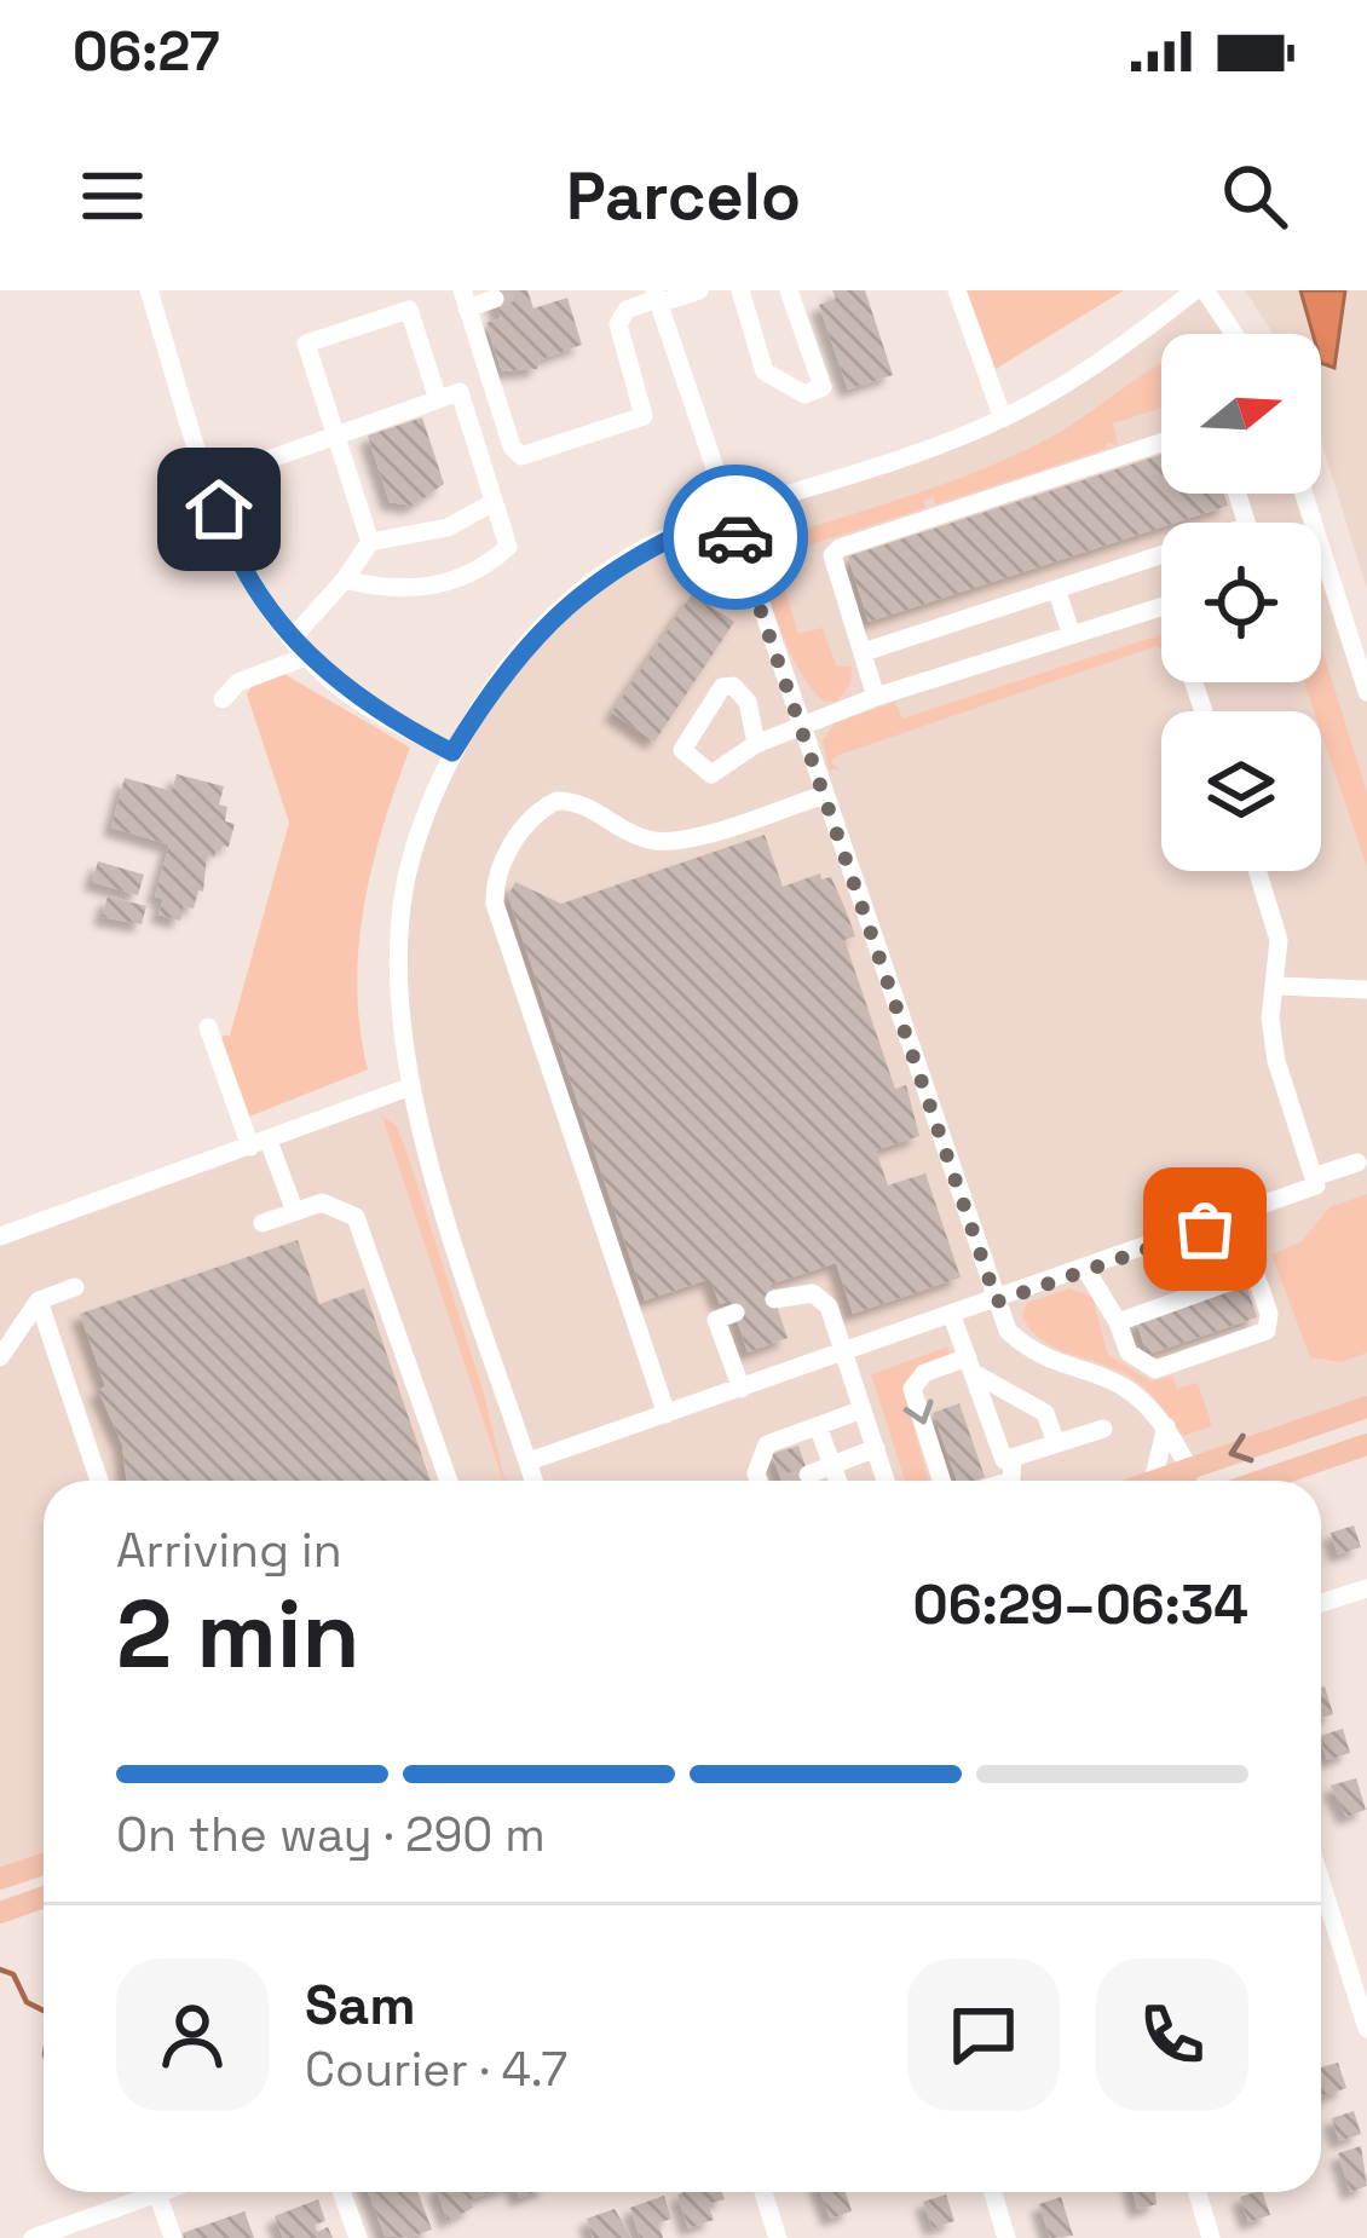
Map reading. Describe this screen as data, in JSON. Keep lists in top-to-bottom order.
{
  "north": "right",
  "page": {
    "status": "06:27",
    "header": "Parcelo",
    "heading": ["2 min", "Arriving in", "06:29–06:34"],
    "panel": ["Sam", "Courier · 4.7"],
    "bar": "On the way · 290 m"
  }
}
